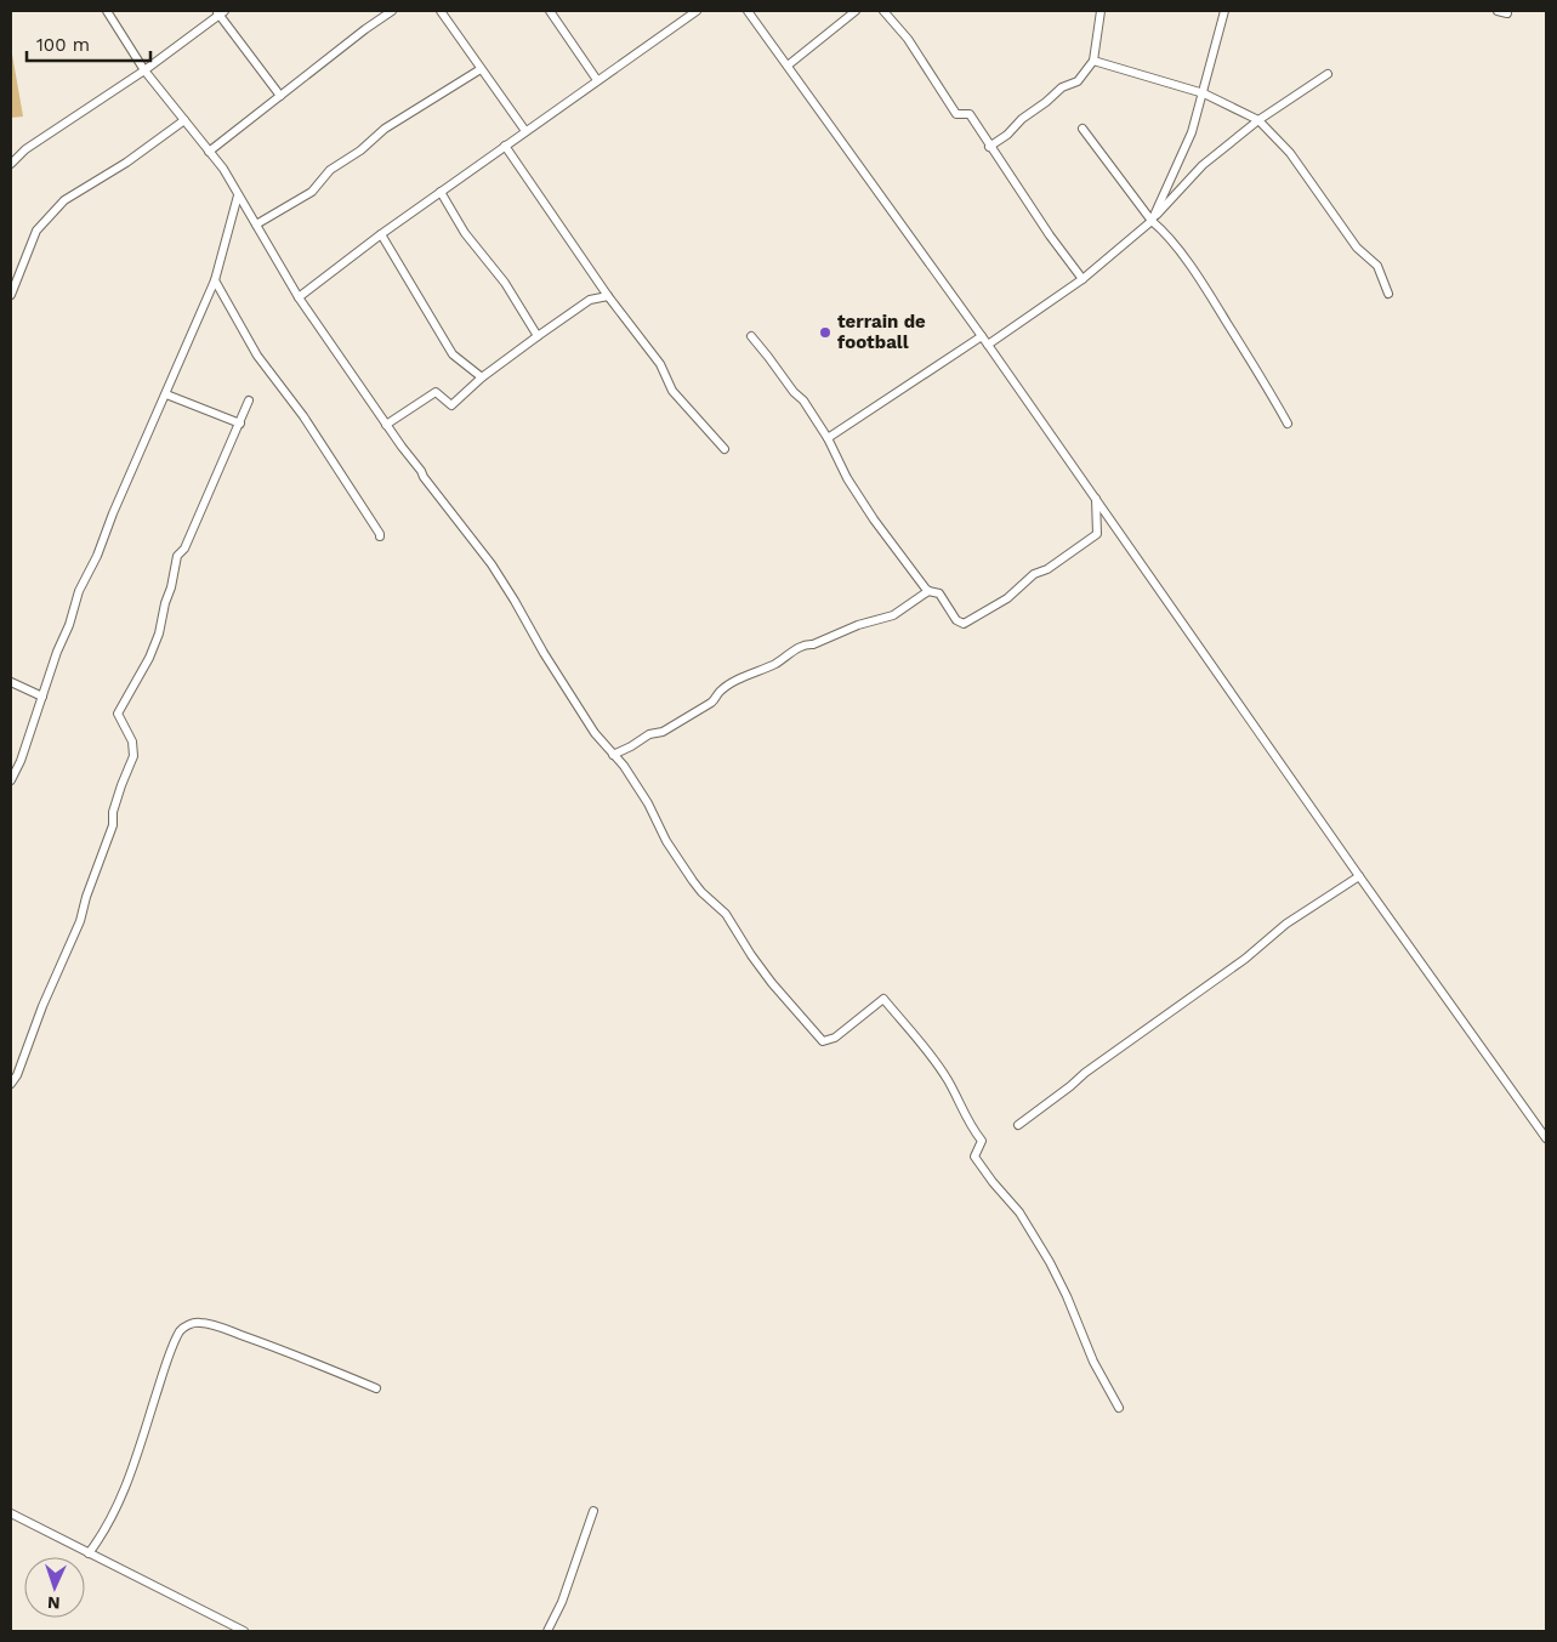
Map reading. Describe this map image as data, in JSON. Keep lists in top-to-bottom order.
{
  "places": ["terrain de football"],
  "scale_bar": "100 m",
  "north": "bottom"
}
